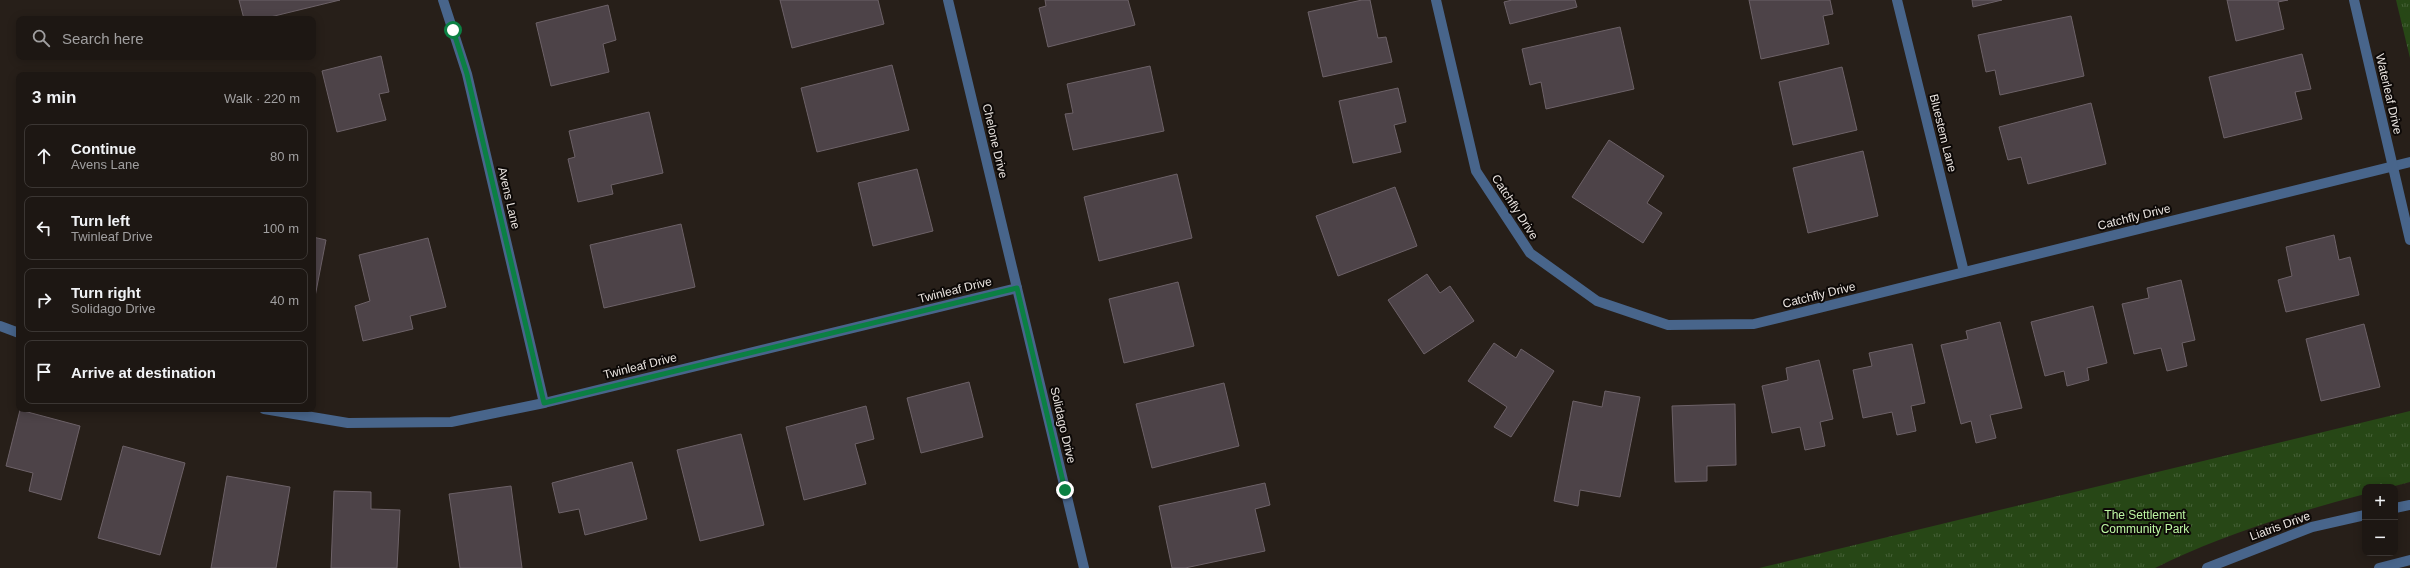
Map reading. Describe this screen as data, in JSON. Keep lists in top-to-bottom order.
{
  "streets": {
    "street": [
      "Waterleaf Drive",
      "Bluestem Lane",
      "Chelone Drive",
      "Avens Lane",
      "Catchfly Drive",
      "Twinleaf Drive",
      "Solidago Drive",
      "Liatris Drive"
    ]
  },
  "crossings": [
    ["Waterleaf Drive", "Catchfly Drive"],
    ["Bluestem Lane", "Catchfly Drive"],
    ["Chelone Drive", "Twinleaf Drive"],
    ["Chelone Drive", "Solidago Drive"],
    ["Avens Lane", "Twinleaf Drive"],
    ["Twinleaf Drive", "Solidago Drive"]
  ],
  "parks": ["The Settlement Community Park"],
  "page": {
    "search": "Search here",
    "heading": ["3 min", "Walk · 220 m"],
    "list": [
      ["Continue", "Avens Lane", "80 m"],
      ["Turn left", "Twinleaf Drive", "100 m"],
      ["Turn right", "Solidago Drive", "40 m"],
      "Arrive at destination"
    ],
    "map_buttons": ["+", "−"]
  }
}
